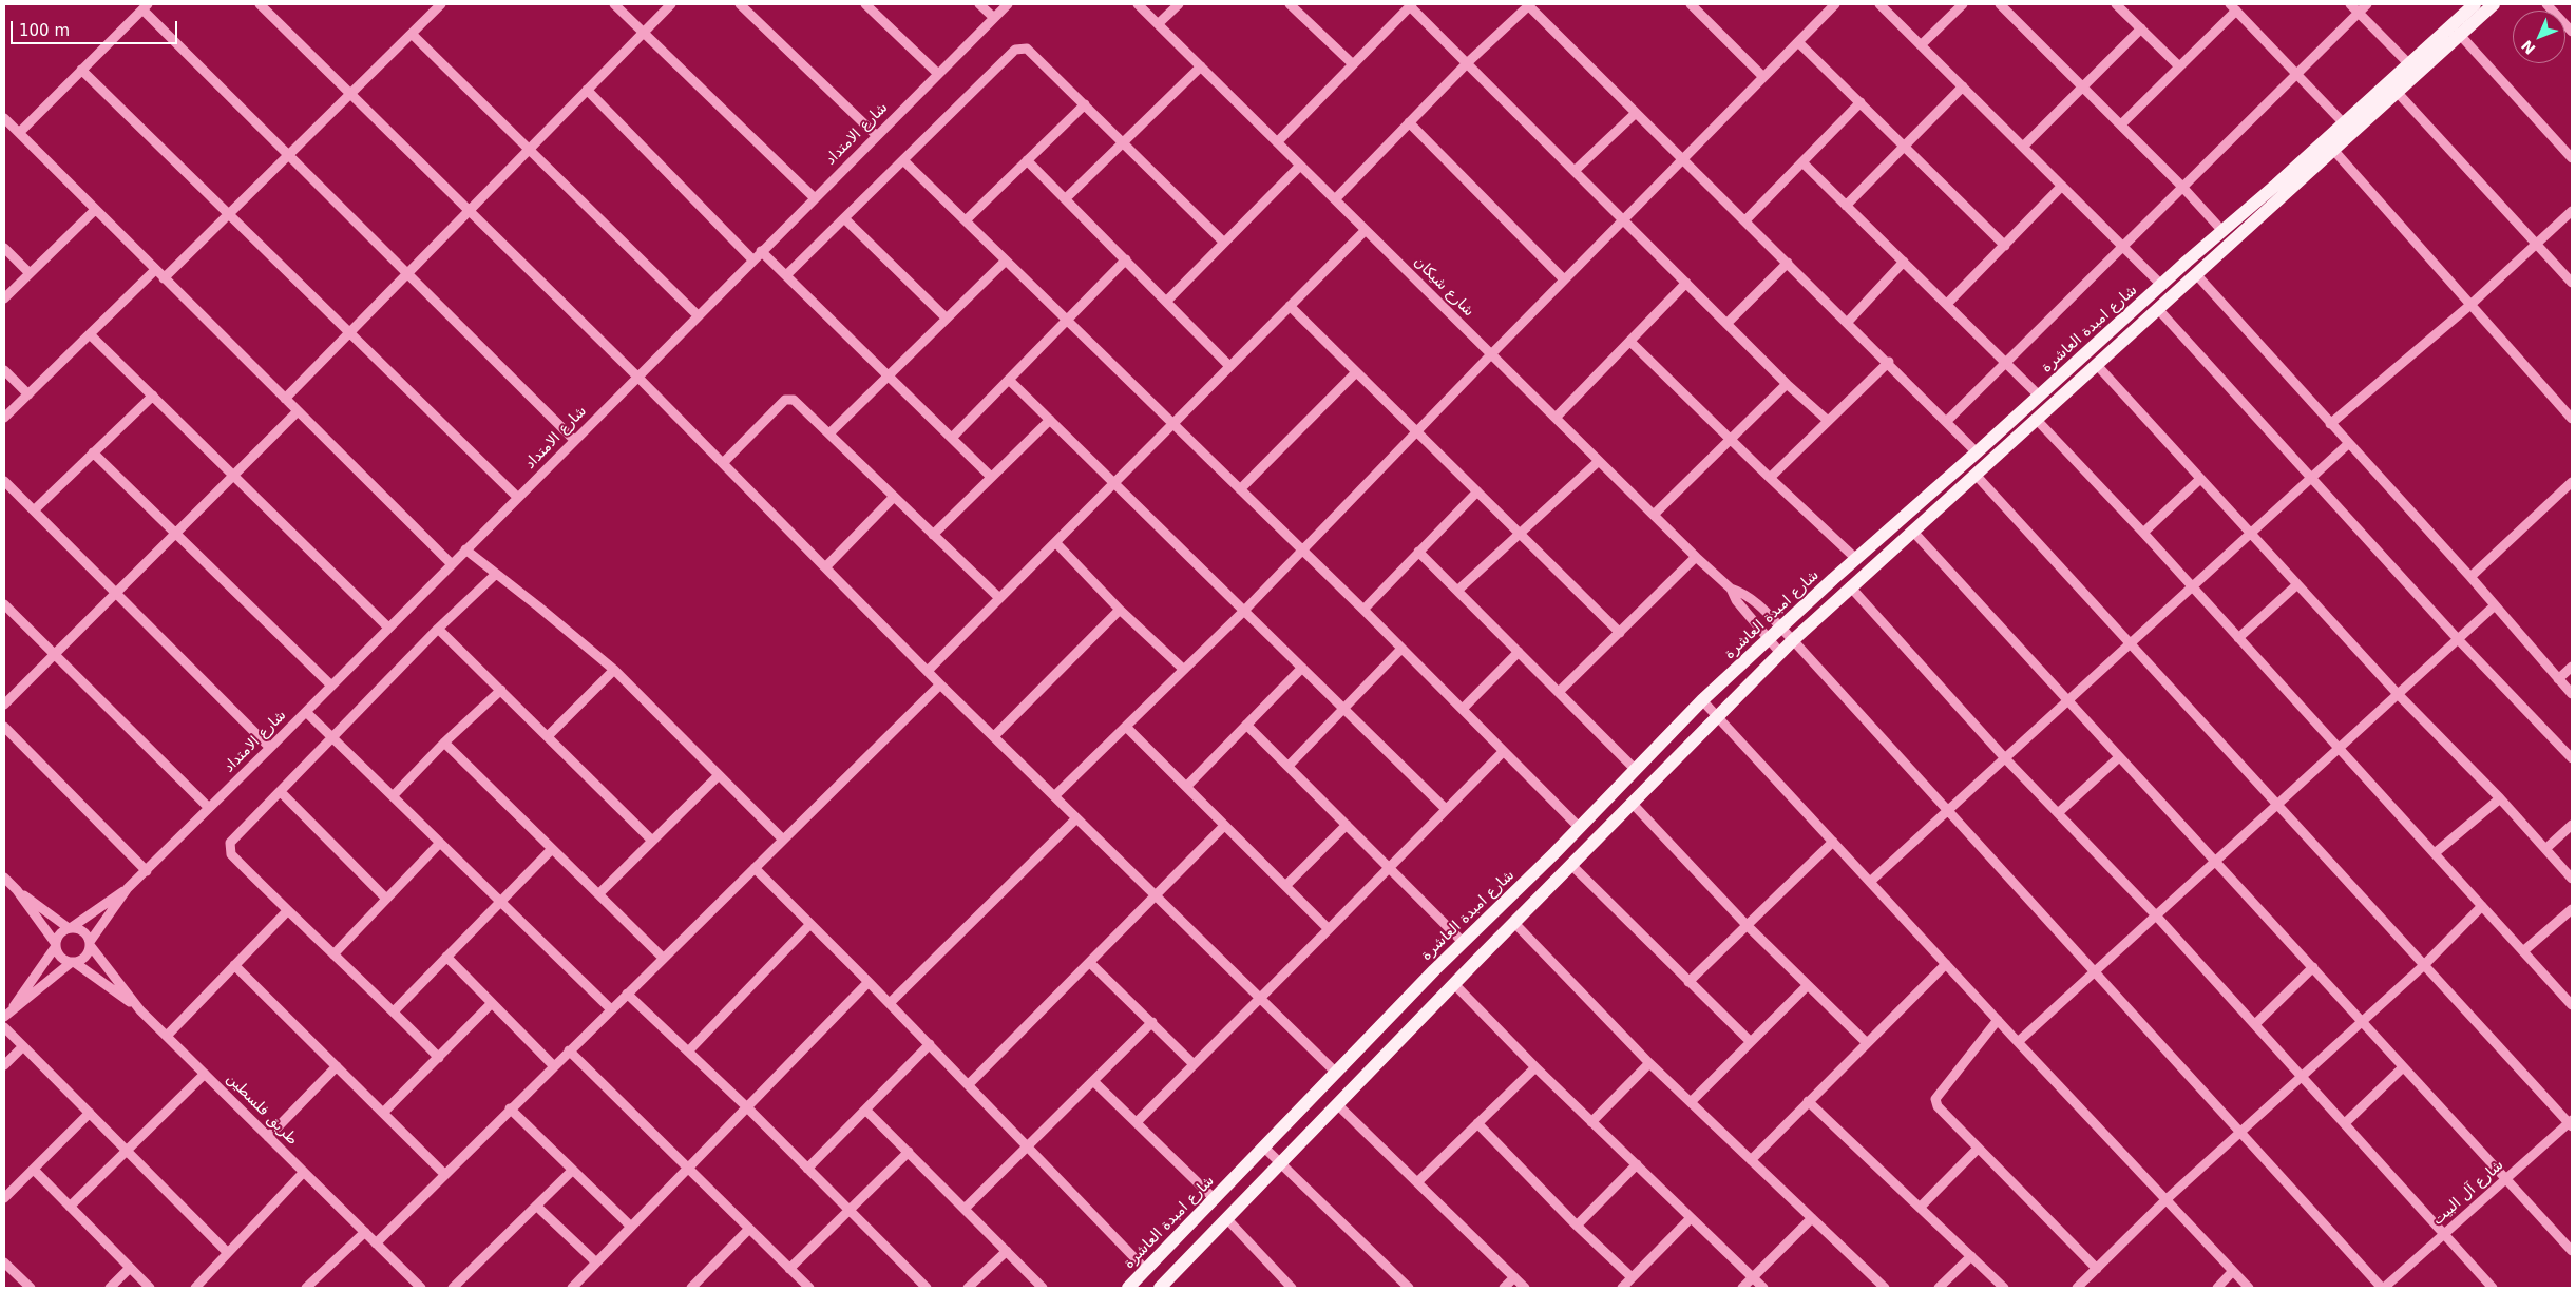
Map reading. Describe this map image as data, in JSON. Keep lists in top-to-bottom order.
{
  "streets": {
    "main road": ["شارع امبدة العاشرة"],
    "street": [
      "شارع الامتداد",
      "شارع شيكان",
      "طريق فلسطين",
      "شارع آل البيت"
    ]
  },
  "crossings": [
    ["شارع الامتداد", "طريق فلسطين"],
    ["شارع شيكان", "شارع امبدة العاشرة"],
    ["شارع شيكان", "شارع آل البيت"]
  ],
  "scale_bar": "100 m",
  "north": "bottom left"
}
